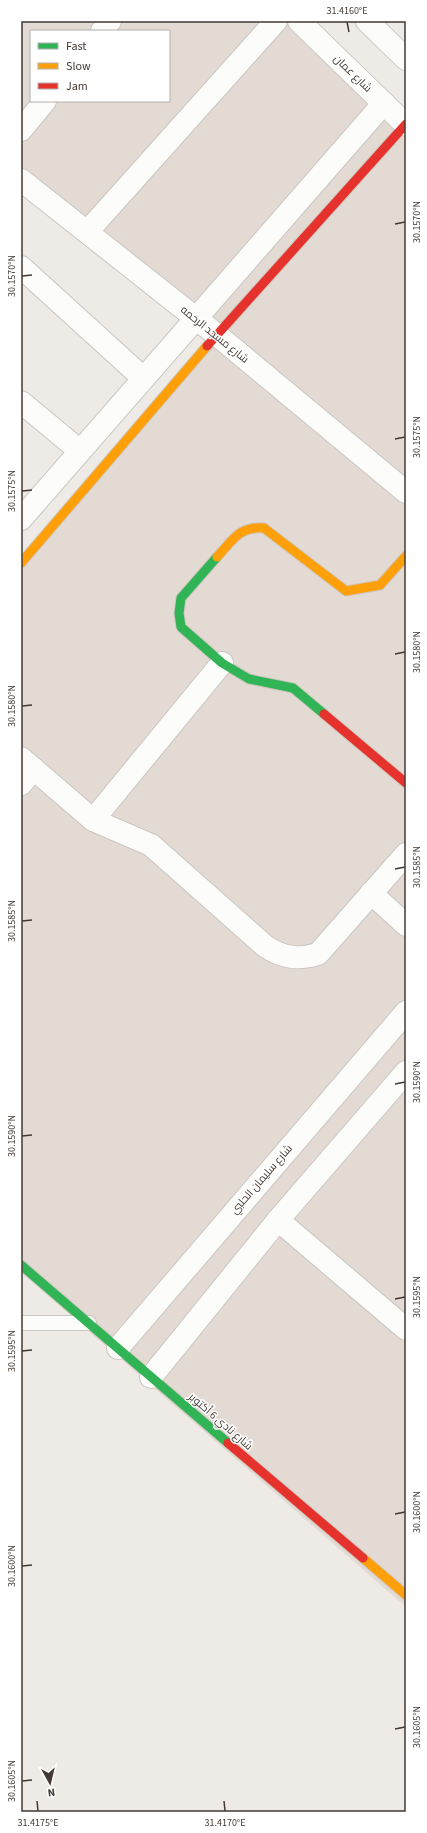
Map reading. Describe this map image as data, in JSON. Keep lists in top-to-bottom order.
{
  "streets": {
    "street": [
      "شارع عمان",
      "شارع مسجد الرحمه",
      "شارع سليمان الحلبي",
      "شارع نادي 6 أكتوبر"
    ]
  },
  "crossings": [
    ["شارع سليمان الحلبي", "شارع نادي 6 أكتوبر"]
  ],
  "legend": ["Fast", "Slow", "Jam"],
  "north": "bottom",
  "coordinates": [
    "31.4160°E",
    "30.1570°N",
    "30.1575°N",
    "30.1580°N",
    "30.1585°N",
    "30.1590°N",
    "30.1595°N",
    "30.1600°N",
    "30.1605°N",
    "31.4175°E",
    "31.4170°E"
  ]
}
